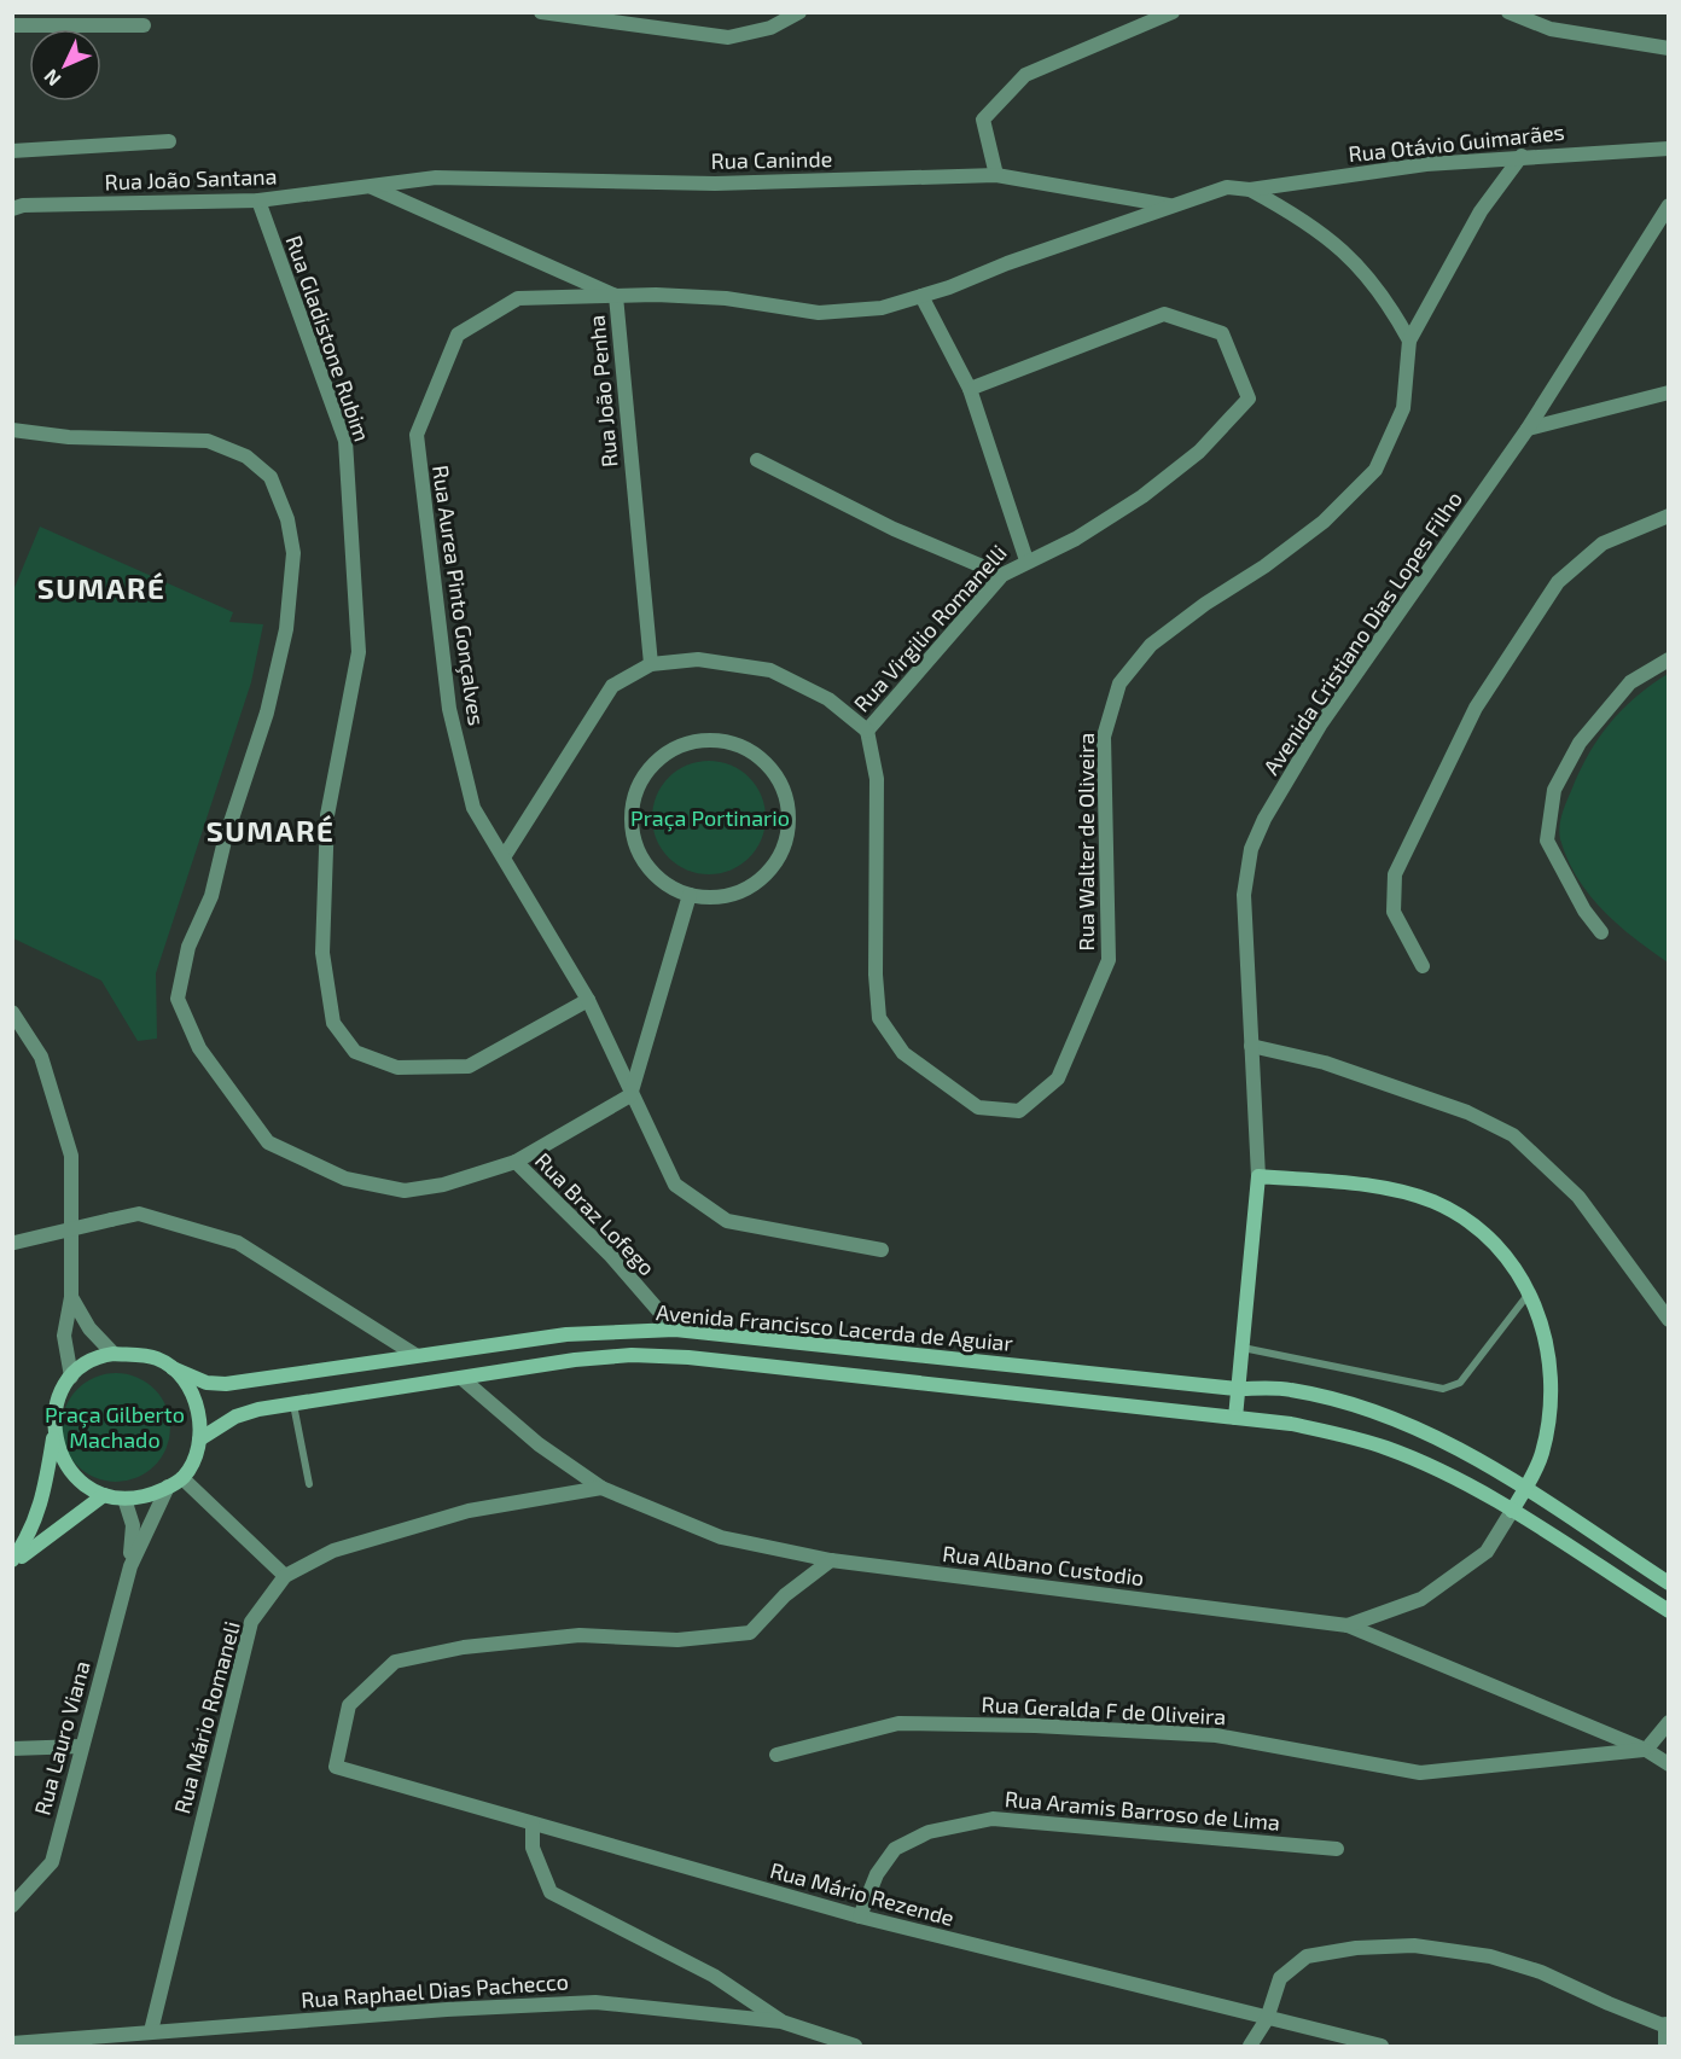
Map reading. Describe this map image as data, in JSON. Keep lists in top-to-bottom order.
{
  "streets": {
    "main road": ["Avenida Francisco Lacerda de Aguiar"],
    "street": [
      "Rua Otávio Guimarães",
      "Rua Caninde",
      "Rua João Santana",
      "Rua Gladistone Rubim",
      "Rua João Penha",
      "Rua Aurea Pinto Gonçalves",
      "Rua Virgilio Romanelli",
      "Avenida Cristiano Dias Lopes Filho",
      "Rua Walter de Oliveira",
      "Rua Braz Lofego",
      "Rua Albano Custodio",
      "Rua Geralda F de Oliveira",
      "Rua Mário Romaneli",
      "Rua Lauro Viana",
      "Rua Aramis Barroso de Lima",
      "Rua Mário Rezende",
      "Rua Raphael Dias Pachecco"
    ]
  },
  "crossings": [
    ["Rua Otávio Guimarães", "Rua Walter de Oliveira"],
    ["Rua Caninde", "Rua João Santana"],
    ["Rua Caninde", "Rua João Penha"],
    ["Rua João Santana", "Rua Gladistone Rubim"],
    ["Rua João Santana", "Rua João Penha"],
    ["Rua Gladistone Rubim", "Rua Aurea Pinto Gonçalves"],
    ["Rua João Penha", "Rua Aurea Pinto Gonçalves"],
    ["Rua Aurea Pinto Gonçalves", "Rua Virgilio Romanelli"],
    ["Rua Aurea Pinto Gonçalves", "Rua Braz Lofego"],
    ["Rua Virgilio Romanelli", "Rua Walter de Oliveira"],
    ["Rua Braz Lofego", "Avenida Francisco Lacerda de Aguiar"],
    ["Avenida Francisco Lacerda de Aguiar", "Rua Albano Custodio"],
    ["Avenida Francisco Lacerda de Aguiar", "Rua Lauro Viana"],
    ["Rua Albano Custodio", "Rua Geralda F de Oliveira"],
    ["Rua Albano Custodio", "Rua Mário Romaneli"],
    ["Rua Albano Custodio", "Rua Mário Rezende"],
    ["Rua Mário Romaneli", "Rua Raphael Dias Pachecco"],
    ["Rua Aramis Barroso de Lima", "Rua Mário Rezende"]
  ],
  "districts": ["SUMARÉ", "SUMARÉ"],
  "parks": ["Praça Portinario", "Praça Gilberto Machado"],
  "north": "bottom left"
}
